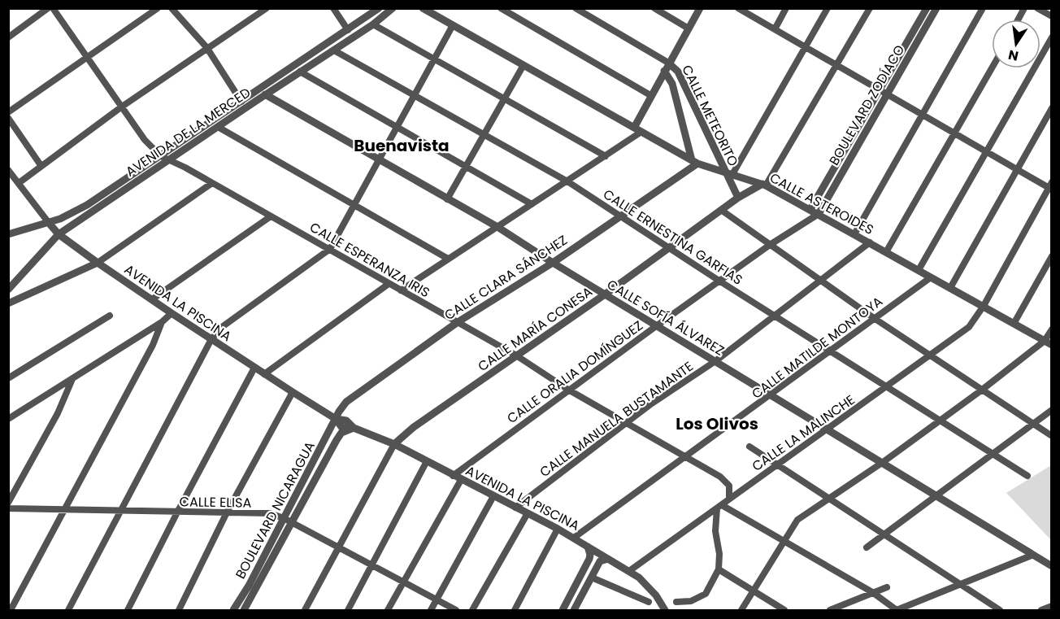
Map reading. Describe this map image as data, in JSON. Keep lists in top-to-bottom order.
{
  "streets": {
    "street": [
      "BOULEVARD ZODÍACO",
      "CALLE METEORITO",
      "AVENIDA DE LA MERCED",
      "CALLE ASTEROIDES",
      "CALLE ERNESTINA GARFIAS",
      "CALLE ESPERANZA IRIS",
      "CALLE CLARA SÁNCHEZ",
      "AVENIDA LA PISCINA",
      "CALLE SOFÍA ÁLVAREZ",
      "CALLE MARÍA CONESA",
      "CALLE MATILDE MONTOYA",
      "CALLE ORALIA DOMÍNGUEZ",
      "CALLE MANUELA BUSTAMANTE",
      "CALLE LA MALINCHE",
      "CALLE ELISA",
      "BOULEVARD NICARAGUA"
    ]
  },
  "crossings": [
    ["BOULEVARD ZODÍACO", "CALLE ASTEROIDES"],
    ["BOULEVARD ZODÍACO", "CALLE ORALIA DOMÍNGUEZ"],
    ["CALLE METEORITO", "CALLE ASTEROIDES"],
    ["CALLE METEORITO", "CALLE CLARA SÁNCHEZ"],
    ["CALLE METEORITO", "CALLE MARÍA CONESA"],
    ["AVENIDA DE LA MERCED", "CALLE ERNESTINA GARFIAS"],
    ["AVENIDA DE LA MERCED", "CALLE ESPERANZA IRIS"],
    ["AVENIDA DE LA MERCED", "AVENIDA LA PISCINA"],
    ["AVENIDA DE LA MERCED", "CALLE SOFÍA ÁLVAREZ"],
    ["CALLE ASTEROIDES", "CALLE CLARA SÁNCHEZ"],
    ["CALLE ASTEROIDES", "CALLE MARÍA CONESA"],
    ["CALLE ASTEROIDES", "CALLE MATILDE MONTOYA"],
    ["CALLE ASTEROIDES", "CALLE ORALIA DOMÍNGUEZ"],
    ["CALLE ASTEROIDES", "CALLE MANUELA BUSTAMANTE"],
    ["CALLE ASTEROIDES", "CALLE LA MALINCHE"],
    ["CALLE ERNESTINA GARFIAS", "CALLE CLARA SÁNCHEZ"],
    ["CALLE ERNESTINA GARFIAS", "CALLE MARÍA CONESA"],
    ["CALLE ERNESTINA GARFIAS", "CALLE MATILDE MONTOYA"],
    ["CALLE ERNESTINA GARFIAS", "CALLE ORALIA DOMÍNGUEZ"],
    ["CALLE ERNESTINA GARFIAS", "CALLE MANUELA BUSTAMANTE"],
    ["CALLE ERNESTINA GARFIAS", "CALLE LA MALINCHE"],
    ["CALLE ESPERANZA IRIS", "CALLE CLARA SÁNCHEZ"],
    ["CALLE ESPERANZA IRIS", "CALLE MARÍA CONESA"],
    ["CALLE ESPERANZA IRIS", "CALLE MATILDE MONTOYA"],
    ["CALLE ESPERANZA IRIS", "CALLE ORALIA DOMÍNGUEZ"],
    ["CALLE ESPERANZA IRIS", "CALLE MANUELA BUSTAMANTE"],
    ["CALLE ESPERANZA IRIS", "CALLE LA MALINCHE"],
    ["CALLE CLARA SÁNCHEZ", "AVENIDA LA PISCINA"],
    ["CALLE CLARA SÁNCHEZ", "CALLE SOFÍA ÁLVAREZ"],
    ["CALLE CLARA SÁNCHEZ", "BOULEVARD NICARAGUA"],
    ["AVENIDA LA PISCINA", "CALLE MARÍA CONESA"],
    ["AVENIDA LA PISCINA", "CALLE MATILDE MONTOYA"],
    ["AVENIDA LA PISCINA", "CALLE ORALIA DOMÍNGUEZ"],
    ["AVENIDA LA PISCINA", "CALLE MANUELA BUSTAMANTE"],
    ["AVENIDA LA PISCINA", "CALLE LA MALINCHE"],
    ["AVENIDA LA PISCINA", "BOULEVARD NICARAGUA"],
    ["CALLE SOFÍA ÁLVAREZ", "CALLE MARÍA CONESA"],
    ["CALLE SOFÍA ÁLVAREZ", "CALLE MATILDE MONTOYA"],
    ["CALLE SOFÍA ÁLVAREZ", "CALLE ORALIA DOMÍNGUEZ"],
    ["CALLE SOFÍA ÁLVAREZ", "CALLE MANUELA BUSTAMANTE"],
    ["CALLE SOFÍA ÁLVAREZ", "CALLE LA MALINCHE"],
    ["CALLE ELISA", "BOULEVARD NICARAGUA"]
  ],
  "districts": ["Buenavista", "Los Olivos"],
  "north": "bottom"
}
